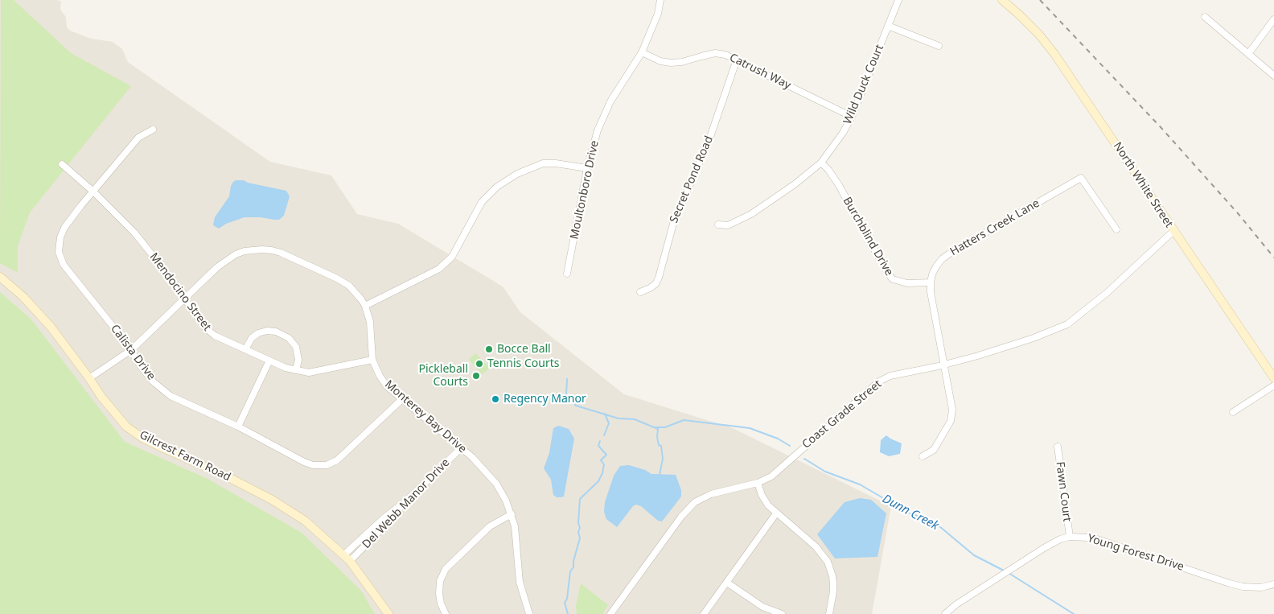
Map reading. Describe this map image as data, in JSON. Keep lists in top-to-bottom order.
{
  "streets": {
    "main road": ["North White Street", "Gilcrest Farm Road"],
    "street": [
      "Catrush Way",
      "Wild Duck Court",
      "Secret Pond Road",
      "Moultonboro Drive",
      "Hatters Creek Lane",
      "Burchblind Drive",
      "Mendocino Street",
      "Calista Drive",
      "Coast Grade Street",
      "Monterey Bay Drive",
      "Fawn Court",
      "Del Webb Manor Drive",
      "Young Forest Drive"
    ]
  },
  "crossings": [
    ["Catrush Way", "Wild Duck Court"],
    ["Catrush Way", "Secret Pond Road"],
    ["Catrush Way", "Moultonboro Drive"],
    ["Wild Duck Court", "Burchblind Drive"],
    ["North White Street", "Coast Grade Street"],
    ["Hatters Creek Lane", "Burchblind Drive"],
    ["Hatters Creek Lane", "Coast Grade Street"],
    ["Mendocino Street", "Calista Drive"],
    ["Mendocino Street", "Monterey Bay Drive"],
    ["Calista Drive", "Monterey Bay Drive"],
    ["Monterey Bay Drive", "Gilcrest Farm Road"],
    ["Monterey Bay Drive", "Del Webb Manor Drive"],
    ["Gilcrest Farm Road", "Del Webb Manor Drive"],
    ["Fawn Court", "Young Forest Drive"]
  ],
  "water": ["Dunn Creek"],
  "places": [
    "Bocce Ball",
    "Tennis Courts",
    "Pickleball Courts",
    "Regency Manor"
  ]
}
